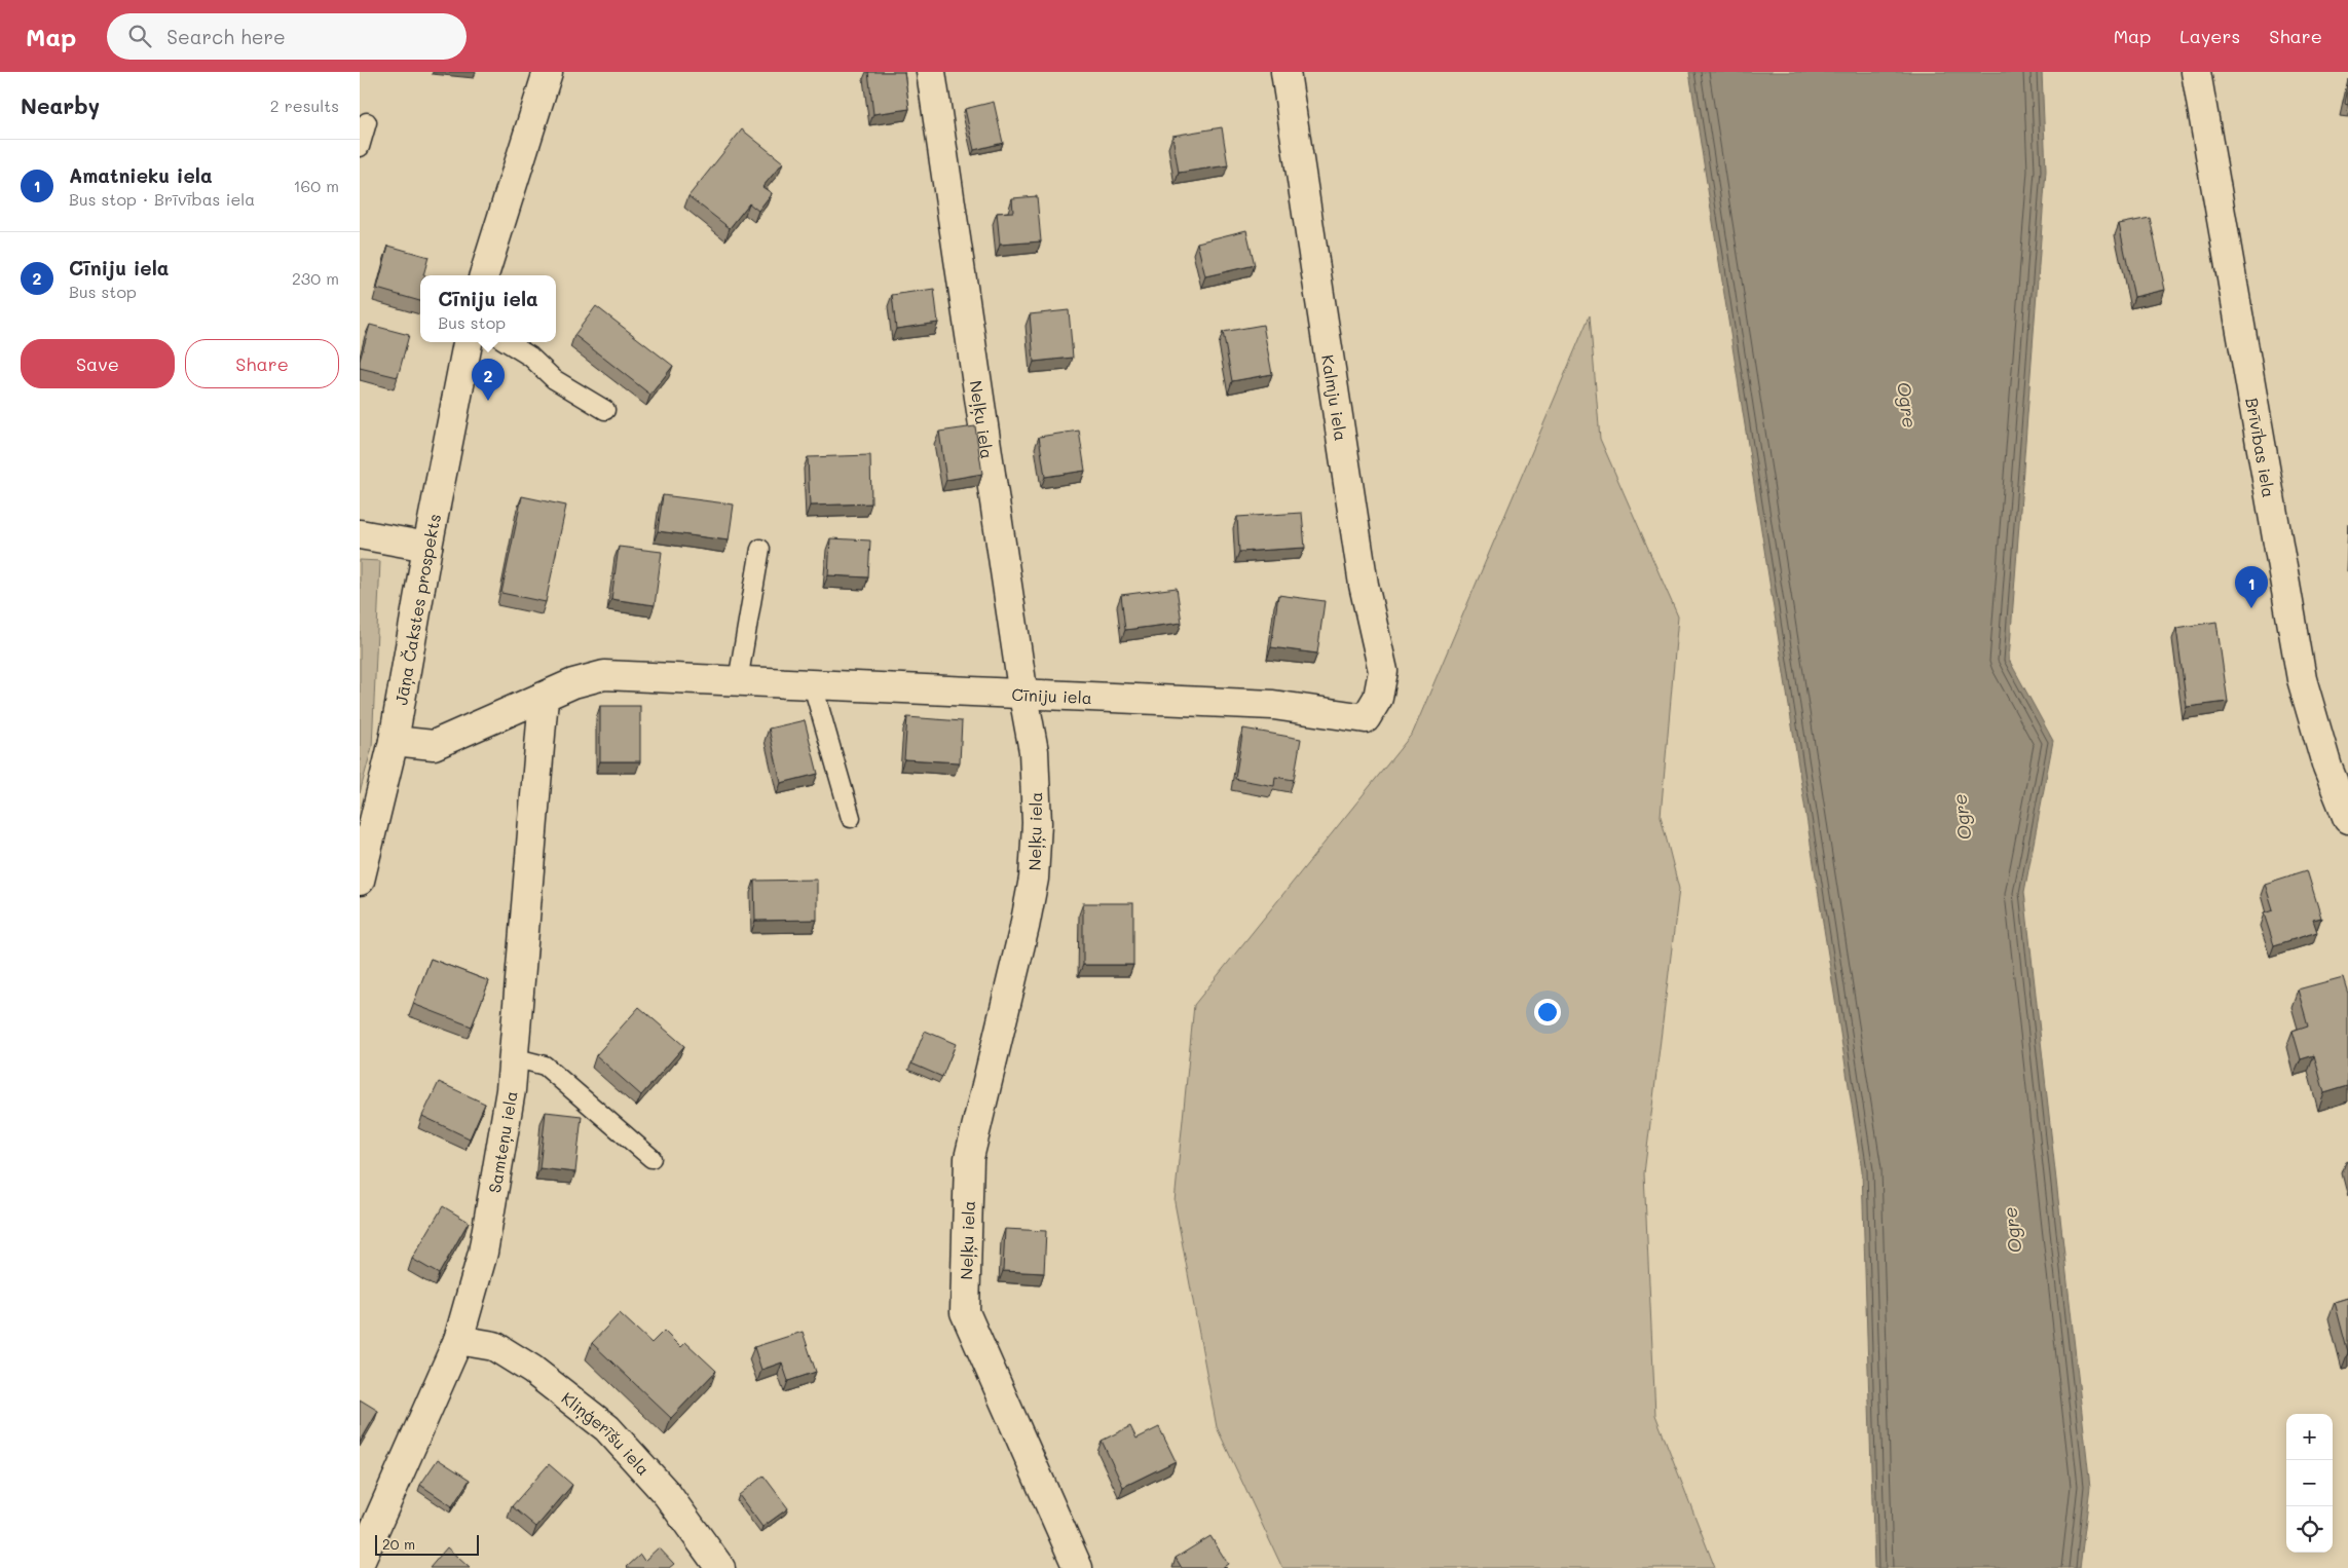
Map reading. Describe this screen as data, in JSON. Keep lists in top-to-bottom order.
{
  "streets": {
    "street": [
      "Kalmju iela",
      "Neļķu iela",
      "Brīvības iela",
      "Jāņa Čakstes prospekts",
      "Cīniju iela",
      "Samteņu iela",
      "Kliņģerīšu iela"
    ]
  },
  "crossings": [
    ["Kalmju iela", "Cīniju iela"],
    ["Neļķu iela", "Cīniju iela"],
    ["Jāņa Čakstes prospekts", "Cīniju iela"],
    ["Cīniju iela", "Samteņu iela"],
    ["Samteņu iela", "Kliņģerīšu iela"]
  ],
  "water": ["Ogre"],
  "scale_bar": "20 m",
  "page": {
    "header": "Map",
    "search": "Search here",
    "nav": ["Map", "Layers", "Share"],
    "heading": ["Nearby", "2 results"],
    "list": [
      {
        "mark": "1",
        "name": "Amatnieku iela",
        "note": "Bus stop · Brīvības iela",
        "value": "160 m"
      },
      {
        "mark": "2",
        "name": "Cīniju iela",
        "note": "Bus stop",
        "value": "230 m"
      }
    ],
    "popup": ["Cīniju iela", "Bus stop"],
    "buttons": ["Save", "Share"],
    "pins": ["2", "1"],
    "map_buttons": ["+", "−"],
    "scale": "20 m"
  }
}
